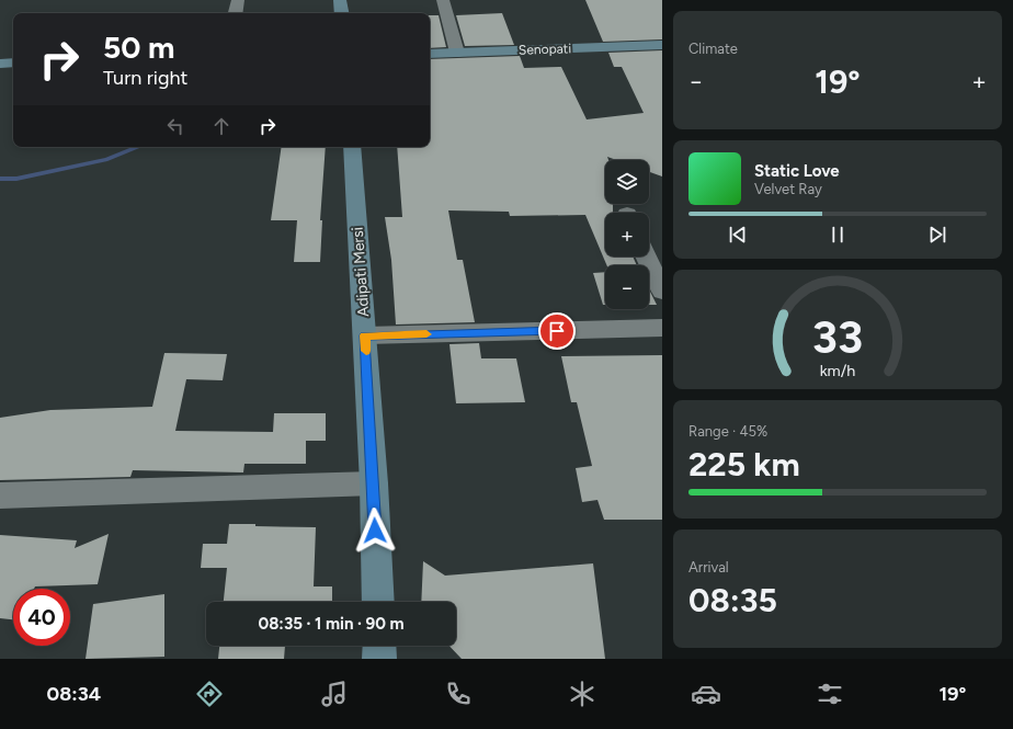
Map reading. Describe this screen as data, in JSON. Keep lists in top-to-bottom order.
{
  "streets": {
    "street": ["Senopati", "Adipati Mersi"]
  },
  "page": {
    "tile": [
      "Climate",
      ["Range · 45%", "225 km"],
      ["Arrival", "08:35"]
    ],
    "turn": ["50 m", "Turn right"],
    "heat": ["−", "19°", "+"],
    "song": ["Static Love", "Velvet Ray"],
    "map_buttons": ["+", "−"],
    "limit": "40",
    "trip": "08:35 · 1 min · 90 m",
    "tabs": ["08:34", "19°"],
    "gauge": ["33", "km/h"]
  }
}
